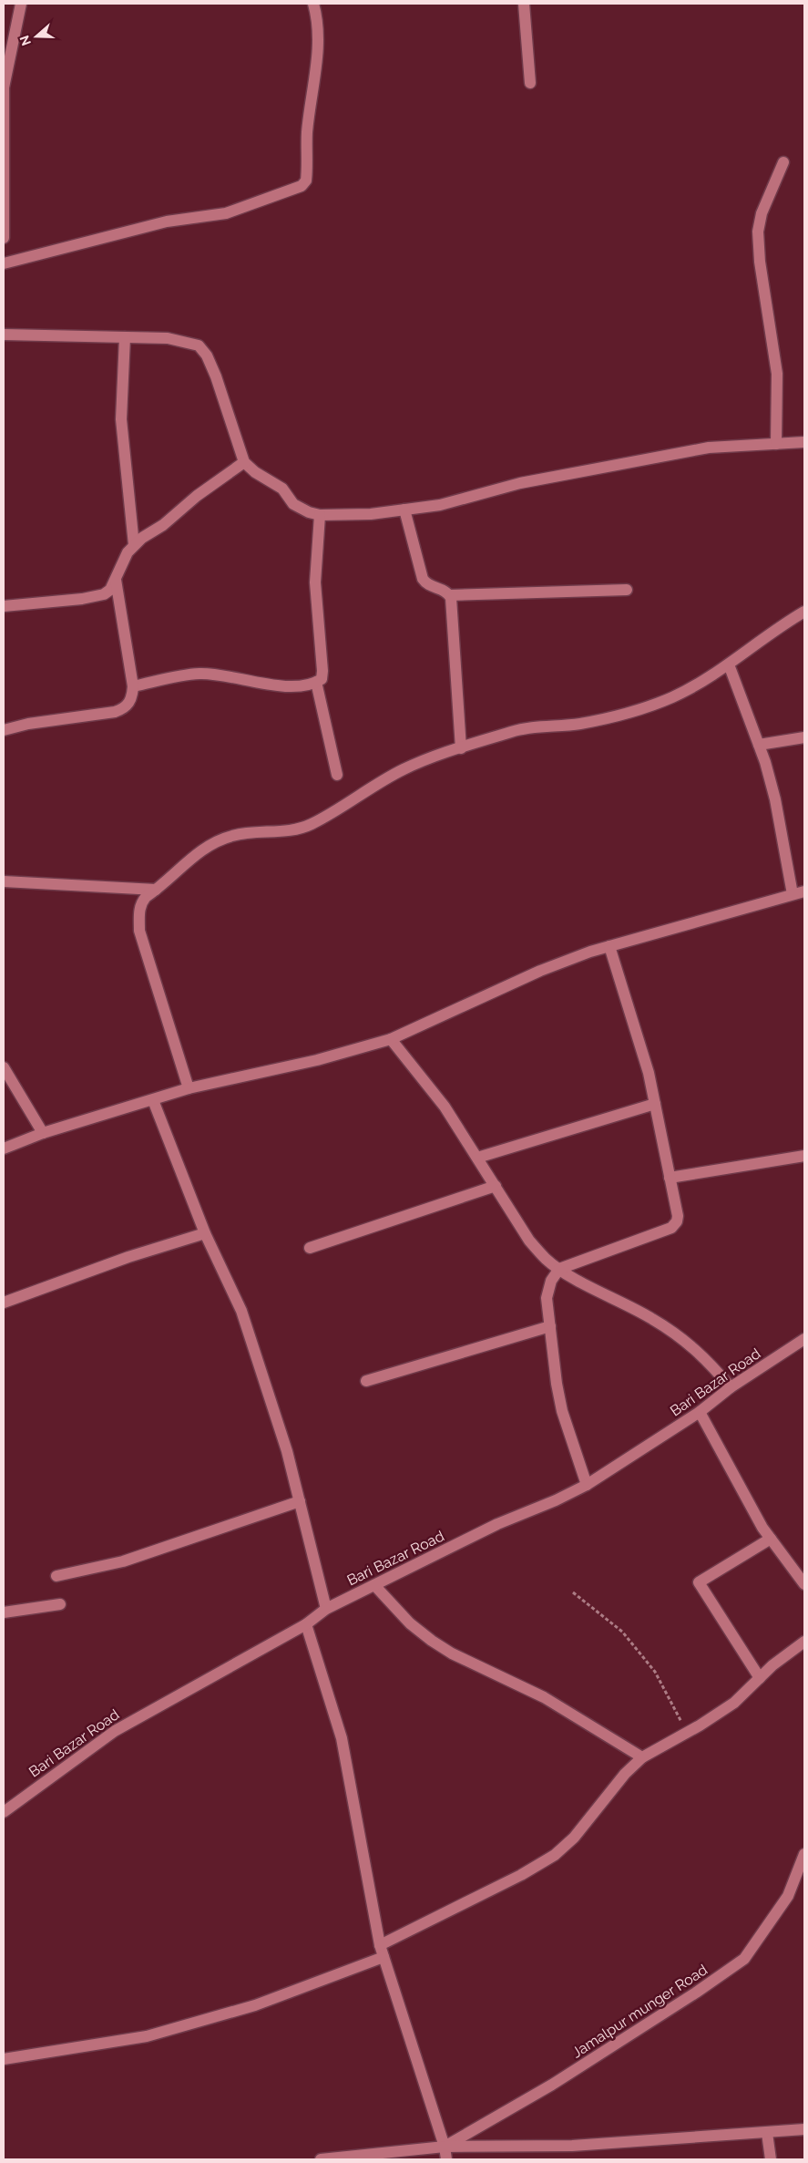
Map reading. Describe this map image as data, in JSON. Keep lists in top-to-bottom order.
{
  "streets": {
    "street": ["Bari Bazar Road", "Jamalpur munger Road"]
  },
  "north": "left"
}
